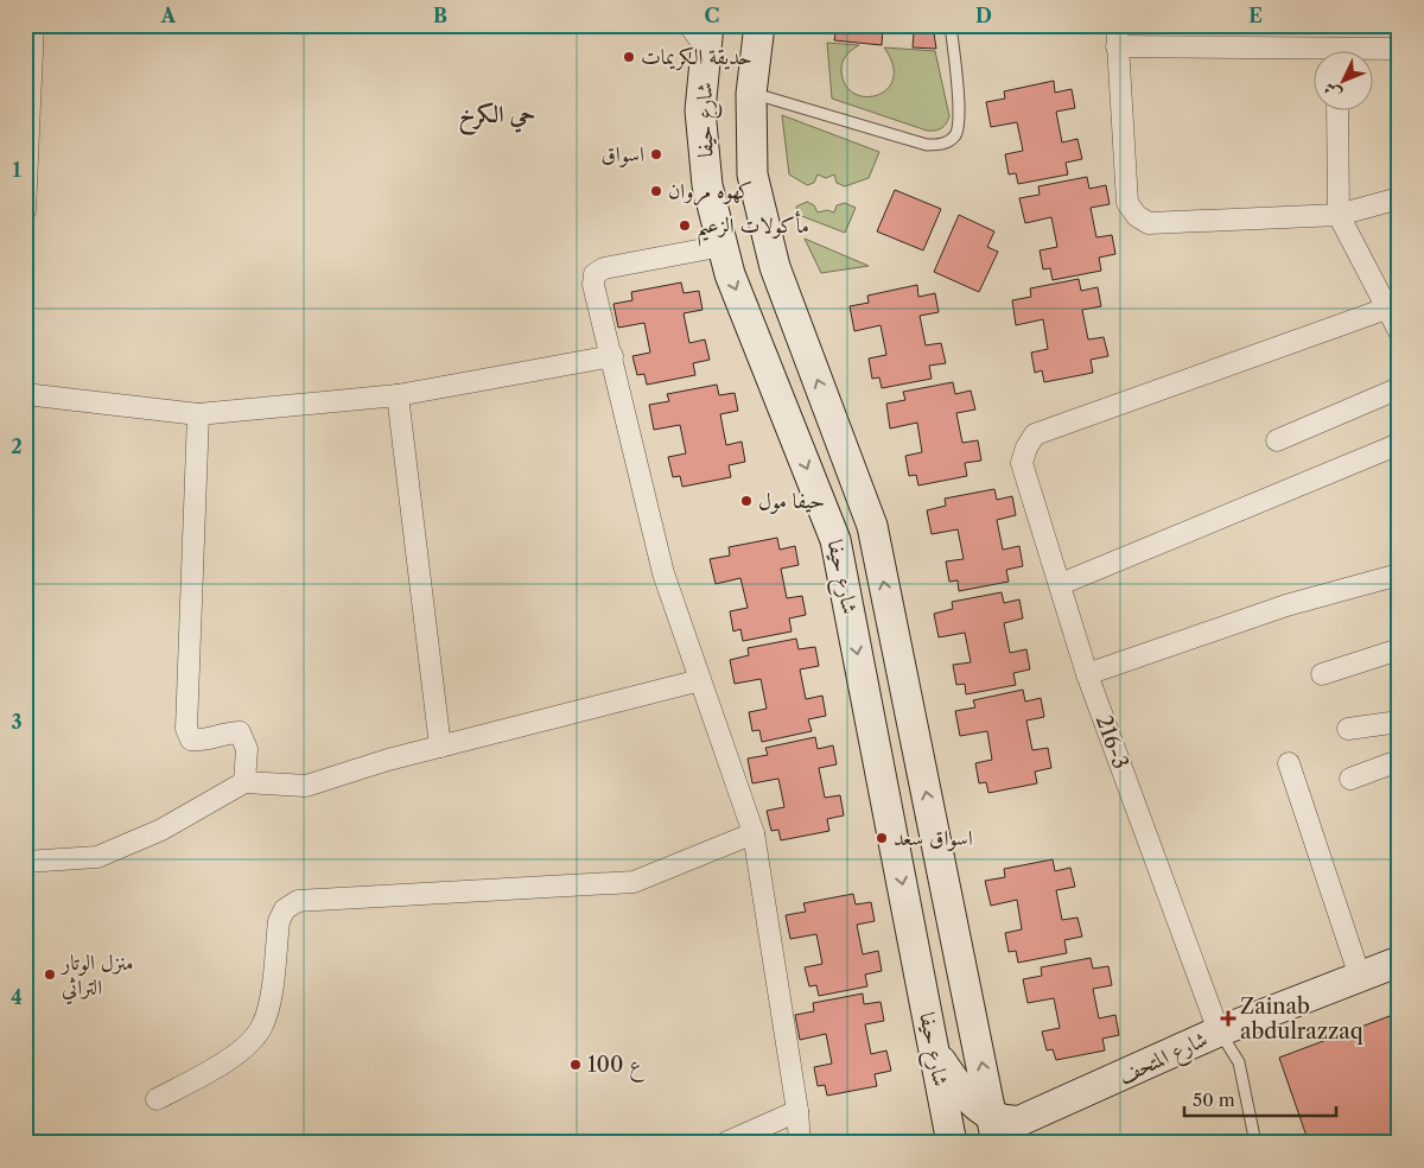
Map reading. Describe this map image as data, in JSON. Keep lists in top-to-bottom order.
{
  "streets": {
    "main road": ["شارع حيفا", "شارع المتحف"],
    "street": ["216-3"]
  },
  "crossings": [
    ["شارع حيفا", "شارع المتحف"],
    ["216-3", "شارع المتحف"]
  ],
  "districts": ["حي الكرخ"],
  "places": {
    "other": [
      "حديقة الكريمات",
      "اسواق",
      "كهوه مروان",
      "مأكولات الزعيم",
      "حيفا مول",
      "اسواق سعد",
      "منزل الوتار التراثي",
      "100 ع"
    ],
    "health": ["Zainab abdulrazzaq"]
  },
  "scale_bar": "50 m",
  "north": "bottom left",
  "grid": {
    "columns": [
      "A",
      "B",
      "C",
      "D",
      "E"
    ],
    "rows": [
      "1",
      "2",
      "3",
      "4"
    ]
  }
}
